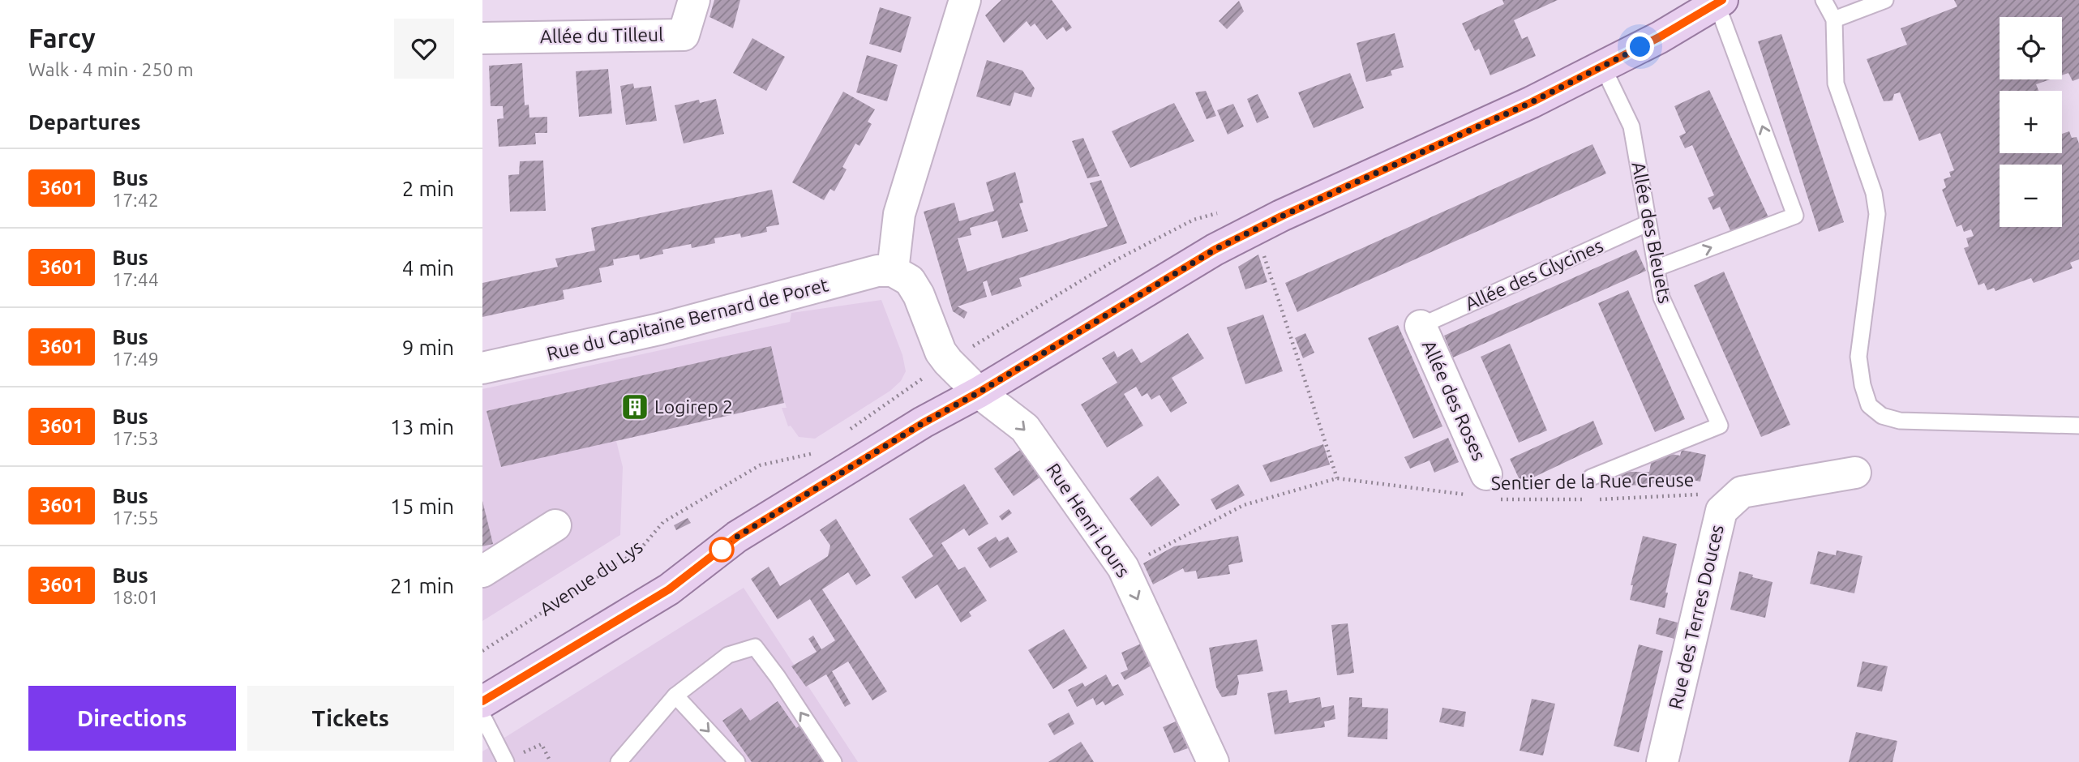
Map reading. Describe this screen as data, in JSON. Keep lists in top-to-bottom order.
{
  "streets": {
    "street": [
      "Allée du Tilleul",
      "Rue du Capitaine Bernard de Poret",
      "Allée des Roses",
      "Rue Henri Lours",
      "Rue des Terres Douces"
    ],
    "lane": ["Allée des Bleuets", "Allée des Glycines"],
    "path": ["Sentier de la Rue Creuse", "Avenue du Lys"]
  },
  "crossings": [
    ["Allée des Bleuets", "Allée des Glycines"],
    ["Allée des Glycines", "Allée des Roses"],
    ["Rue du Capitaine Bernard de Poret", "Rue Henri Lours"],
    ["Allée des Roses", "Sentier de la Rue Creuse"],
    ["Sentier de la Rue Creuse", "Rue Henri Lours"],
    ["Sentier de la Rue Creuse", "Rue des Terres Douces"]
  ],
  "one_way": ["Rue Henri Lours"],
  "places": {
    "building": ["Logirep 2"]
  },
  "lines": ["bus line 3601"],
  "page": {
    "heading": [
      ["Farcy", "Walk · 4 min · 250 m"],
      "Departures"
    ],
    "map_buttons": ["+", "−"],
    "list": [
      {
        "mark": "3601",
        "name": "Bus",
        "note": "17:42",
        "value": "2 min"
      },
      {
        "mark": "3601",
        "name": "Bus",
        "note": "17:44",
        "value": "4 min"
      },
      {
        "mark": "3601",
        "name": "Bus",
        "note": "17:49",
        "value": "9 min"
      },
      {
        "mark": "3601",
        "name": "Bus",
        "note": "17:53",
        "value": "13 min"
      },
      {
        "mark": "3601",
        "name": "Bus",
        "note": "17:55",
        "value": "15 min"
      },
      {
        "mark": "3601",
        "name": "Bus",
        "note": "18:01",
        "value": "21 min"
      }
    ],
    "buttons": ["Directions", "Tickets"]
  }
}
